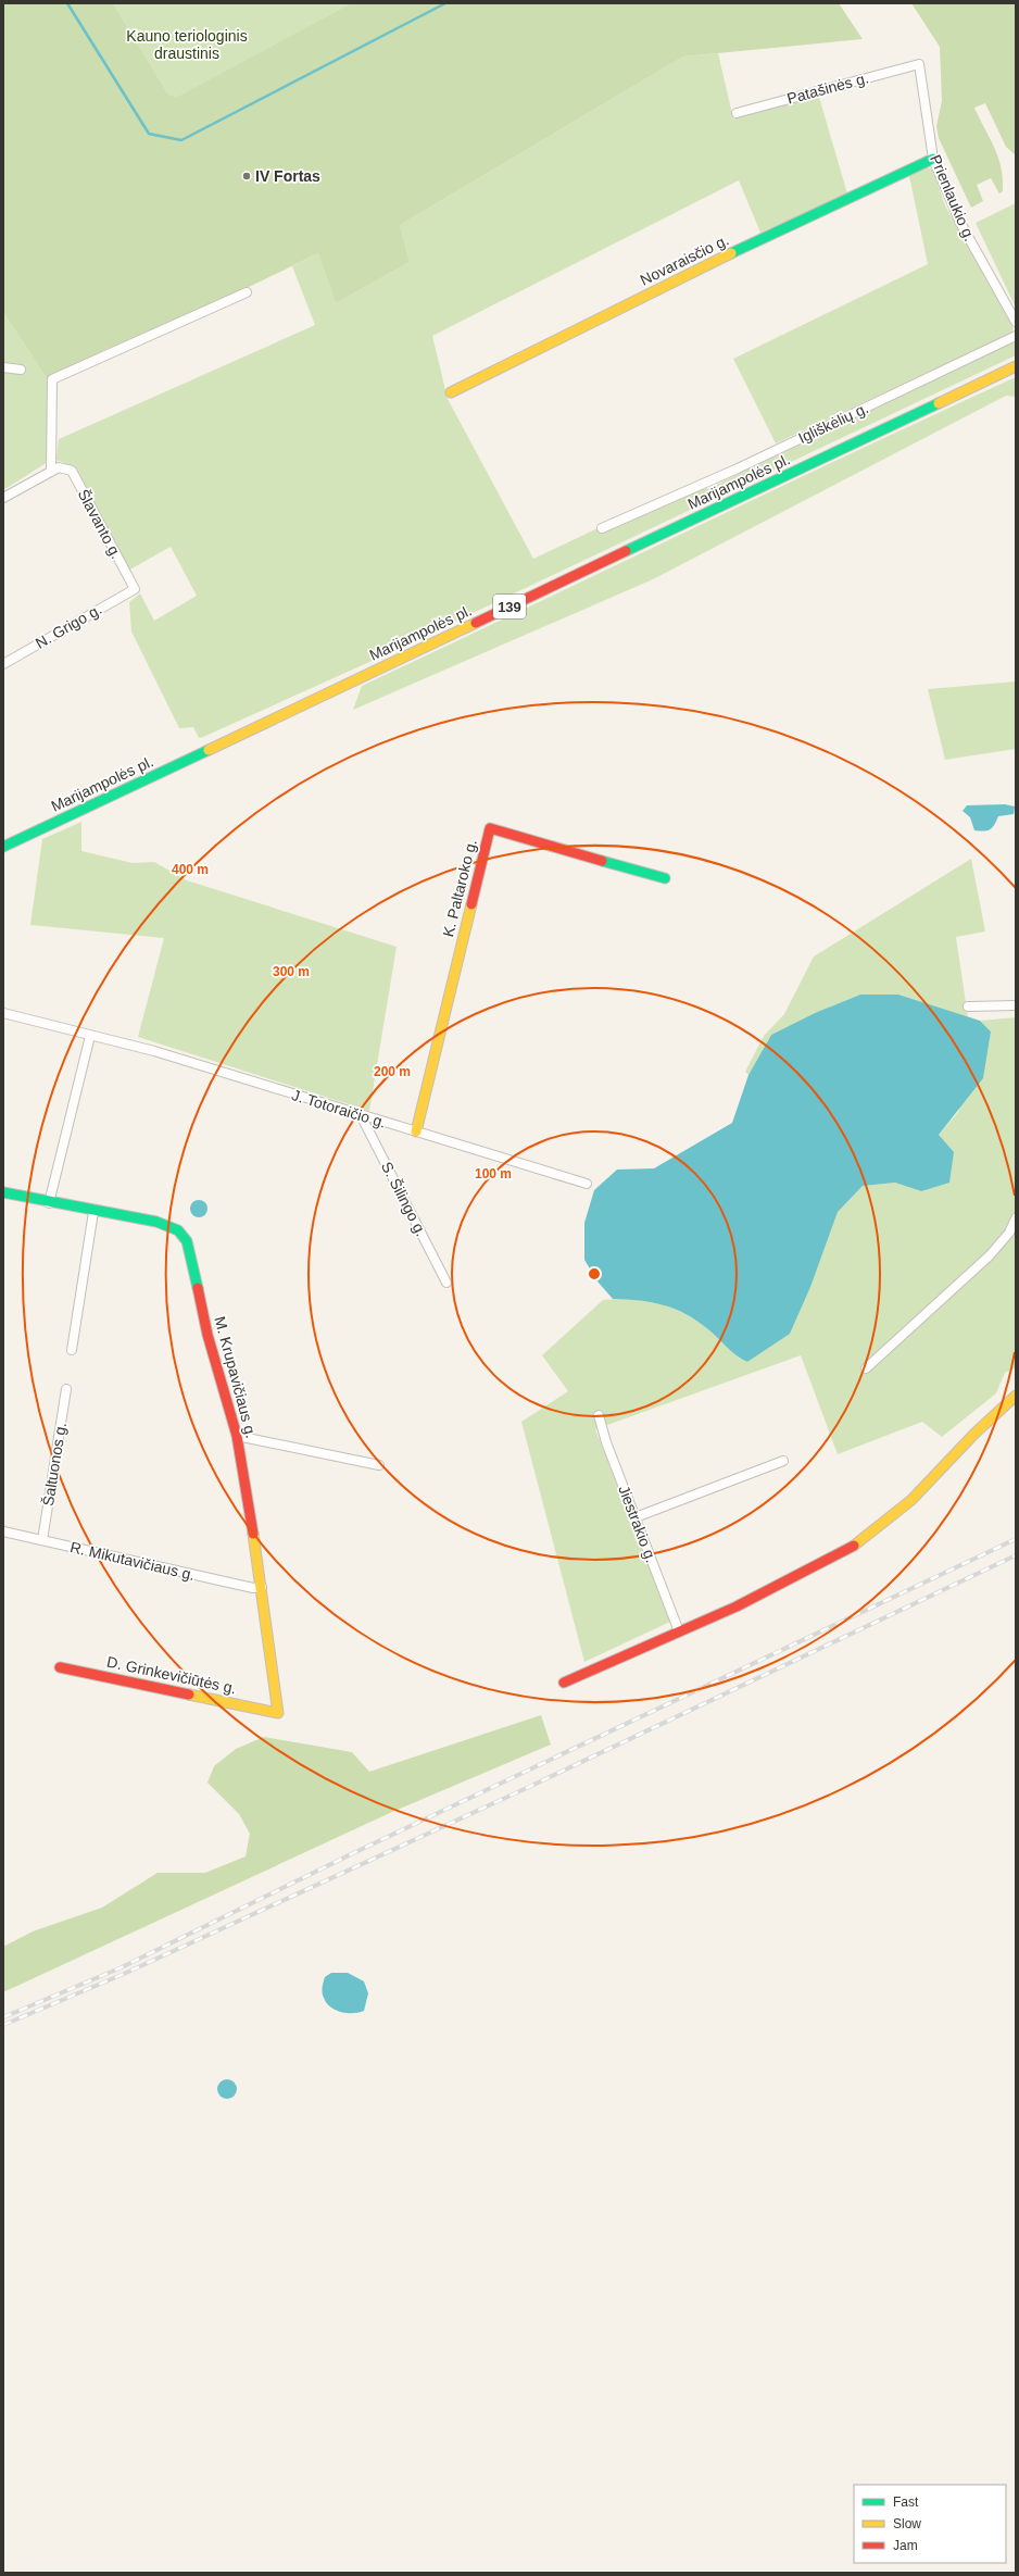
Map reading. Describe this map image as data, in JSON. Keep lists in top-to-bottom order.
{
  "streets": {
    "street": [
      "Patašinės g.",
      "Prienlaukio g.",
      "Novaraisčio g.",
      "Igliškėlių g.",
      "Marijampolės pl.",
      "Šlavanto g.",
      "139",
      "N. Grigo g.",
      "K. Paltaroko g.",
      "J. Totoraičio g.",
      "S. Šilingo g.",
      "M. Krupavičiaus g.",
      "Šaltuonos g.",
      "Jiestrakio g.",
      "R. Mikutavičiaus g.",
      "D. Grinkevičiūtės g."
    ]
  },
  "crossings": [
    ["Patašinės g.", "Prienlaukio g."],
    ["Prienlaukio g.", "Novaraisčio g."],
    ["Šlavanto g.", "N. Grigo g."],
    ["K. Paltaroko g.", "J. Totoraičio g."],
    ["J. Totoraičio g.", "S. Šilingo g."],
    ["M. Krupavičiaus g.", "R. Mikutavičiaus g."],
    ["M. Krupavičiaus g.", "D. Grinkevičiūtės g."],
    ["Šaltuonos g.", "R. Mikutavičiaus g."]
  ],
  "parks": ["Kauno teriologinis draustinis"],
  "places": ["IV Fortas"],
  "legend": ["Fast", "Slow", "Jam"],
  "rings": [
    "400 m",
    "300 m",
    "200 m",
    "100 m"
  ]
}
